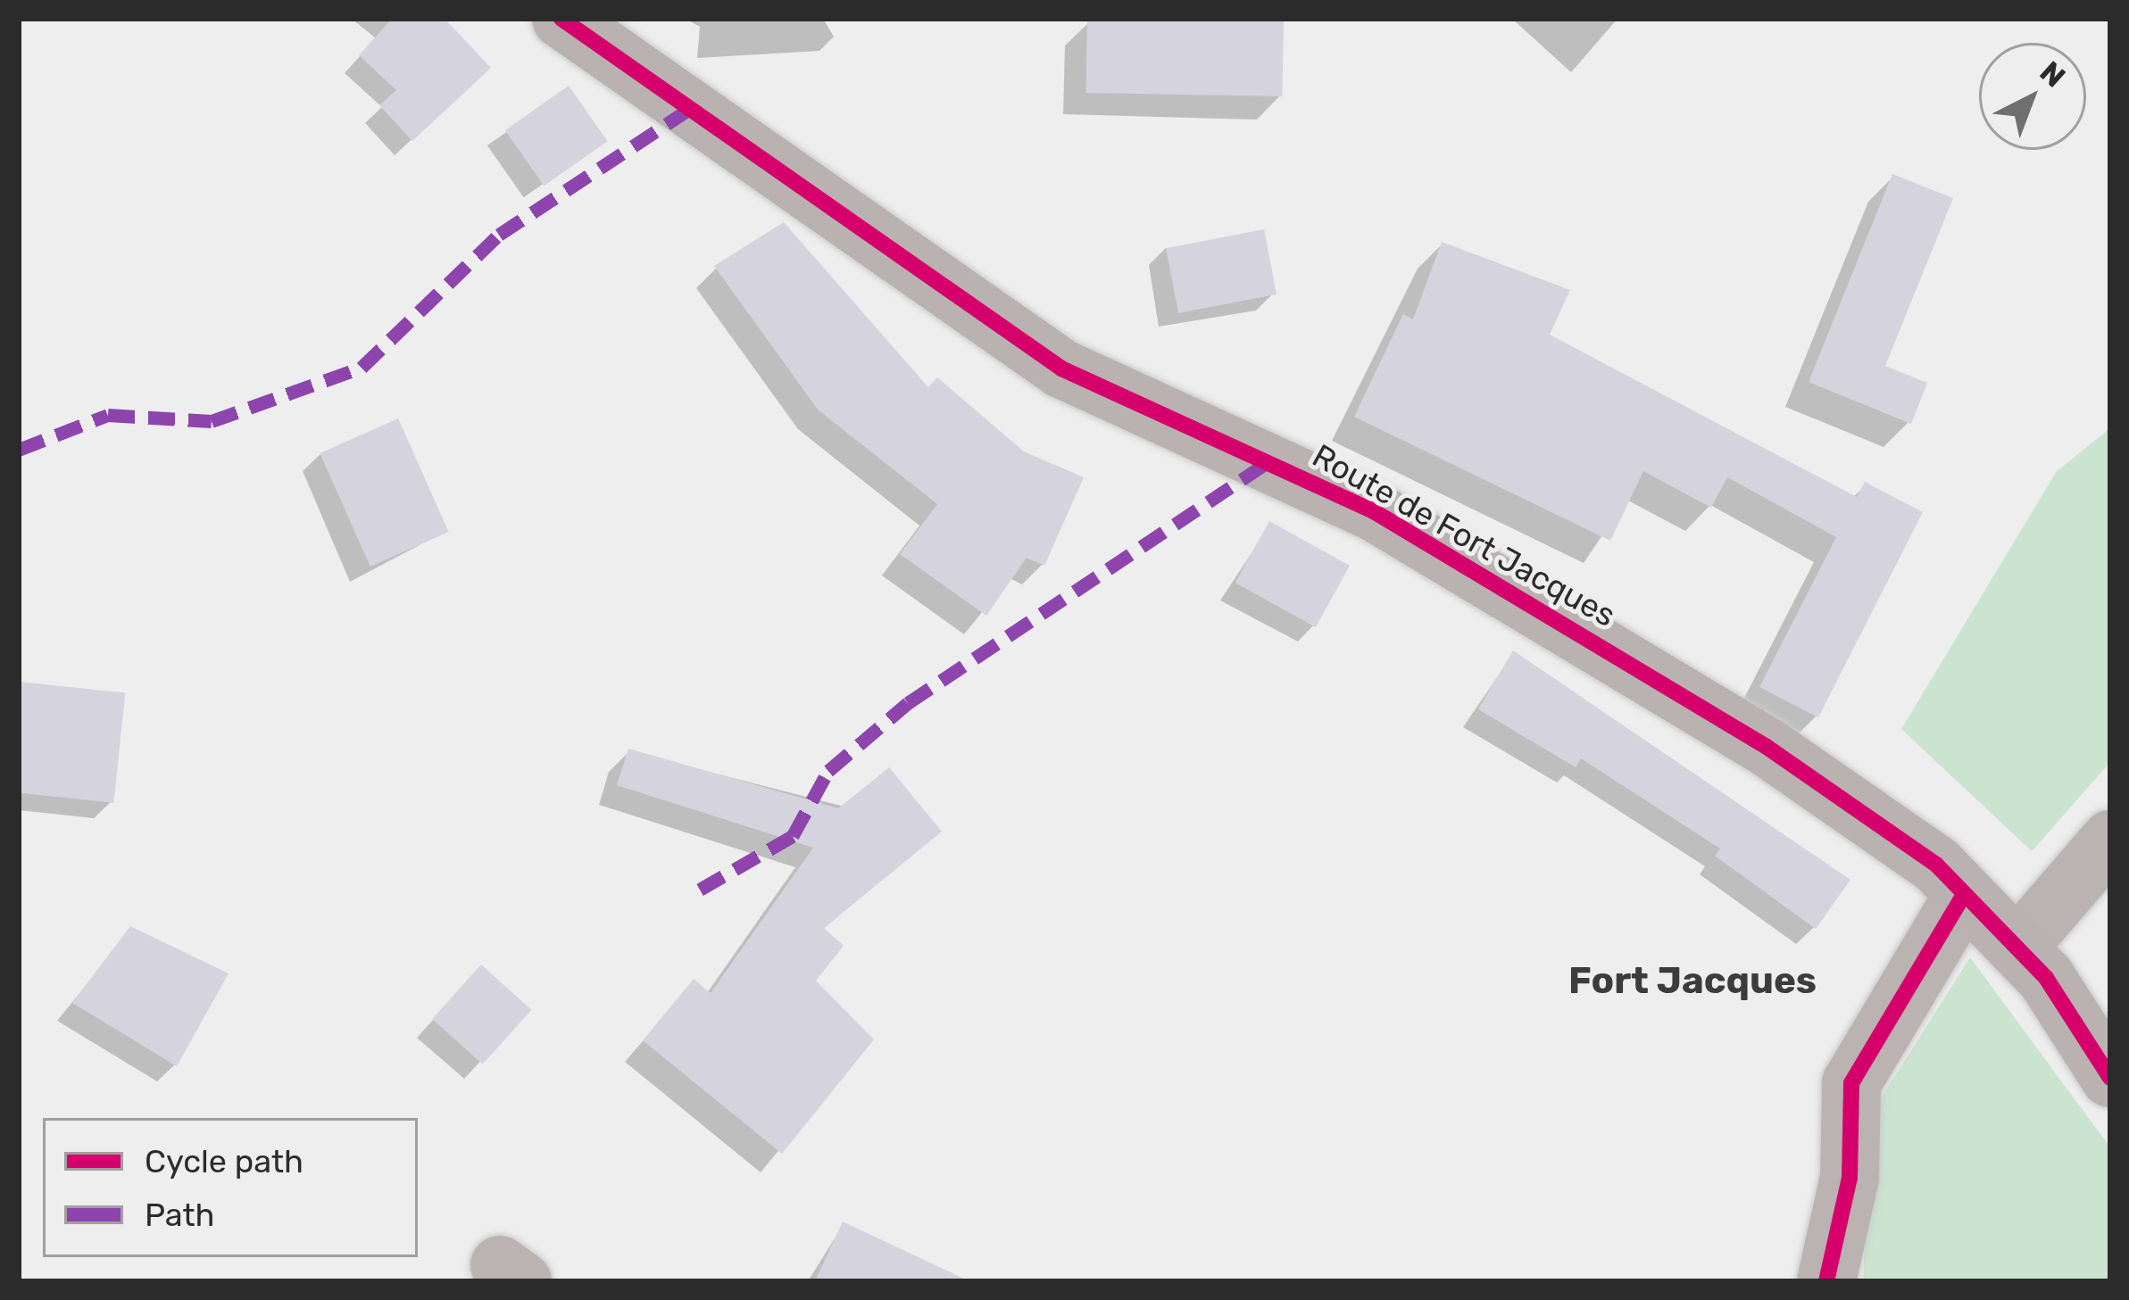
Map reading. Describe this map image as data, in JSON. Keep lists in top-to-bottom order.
{
  "streets": {
    "street": ["Route de Fort Jacques"]
  },
  "districts": ["Fort Jacques"],
  "legend": ["Cycle path", "Path"],
  "north": "top right"
}
